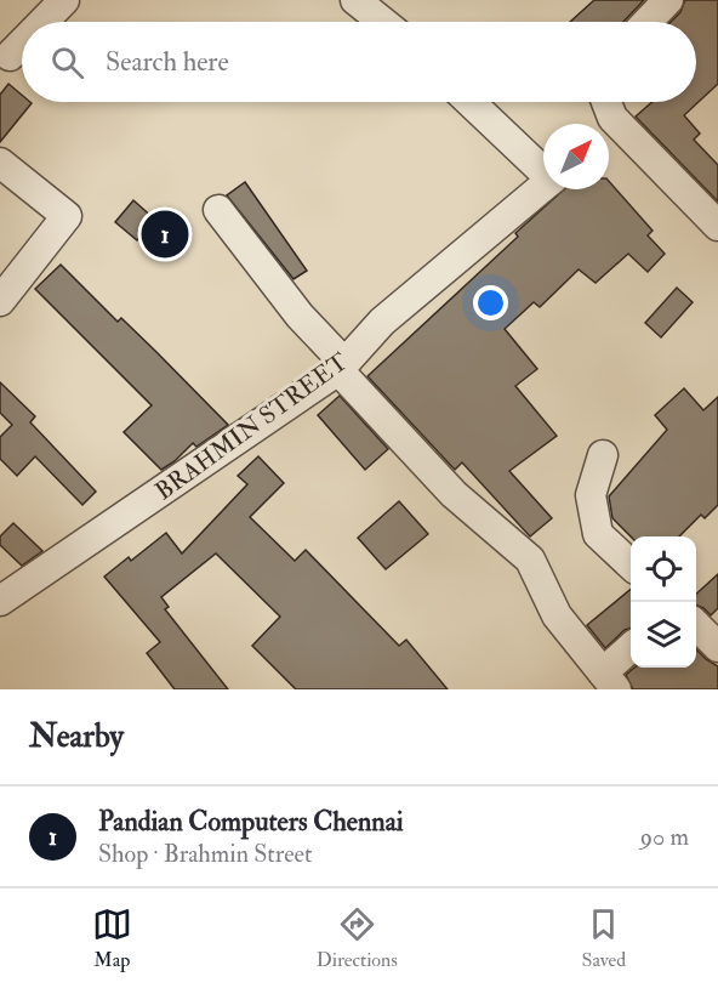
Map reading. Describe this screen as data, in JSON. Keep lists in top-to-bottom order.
{
  "streets": {
    "street": ["BRAHMIN STREET"]
  },
  "north": "top right",
  "page": {
    "search": "Search here",
    "pins": "1",
    "heading": "Nearby",
    "list": [
      {
        "mark": "1",
        "name": "Pandian Computers Chennai",
        "note": "Shop · Brahmin Street",
        "value": "90 m"
      }
    ],
    "nav": ["Map", "Directions", "Saved"]
  }
}
